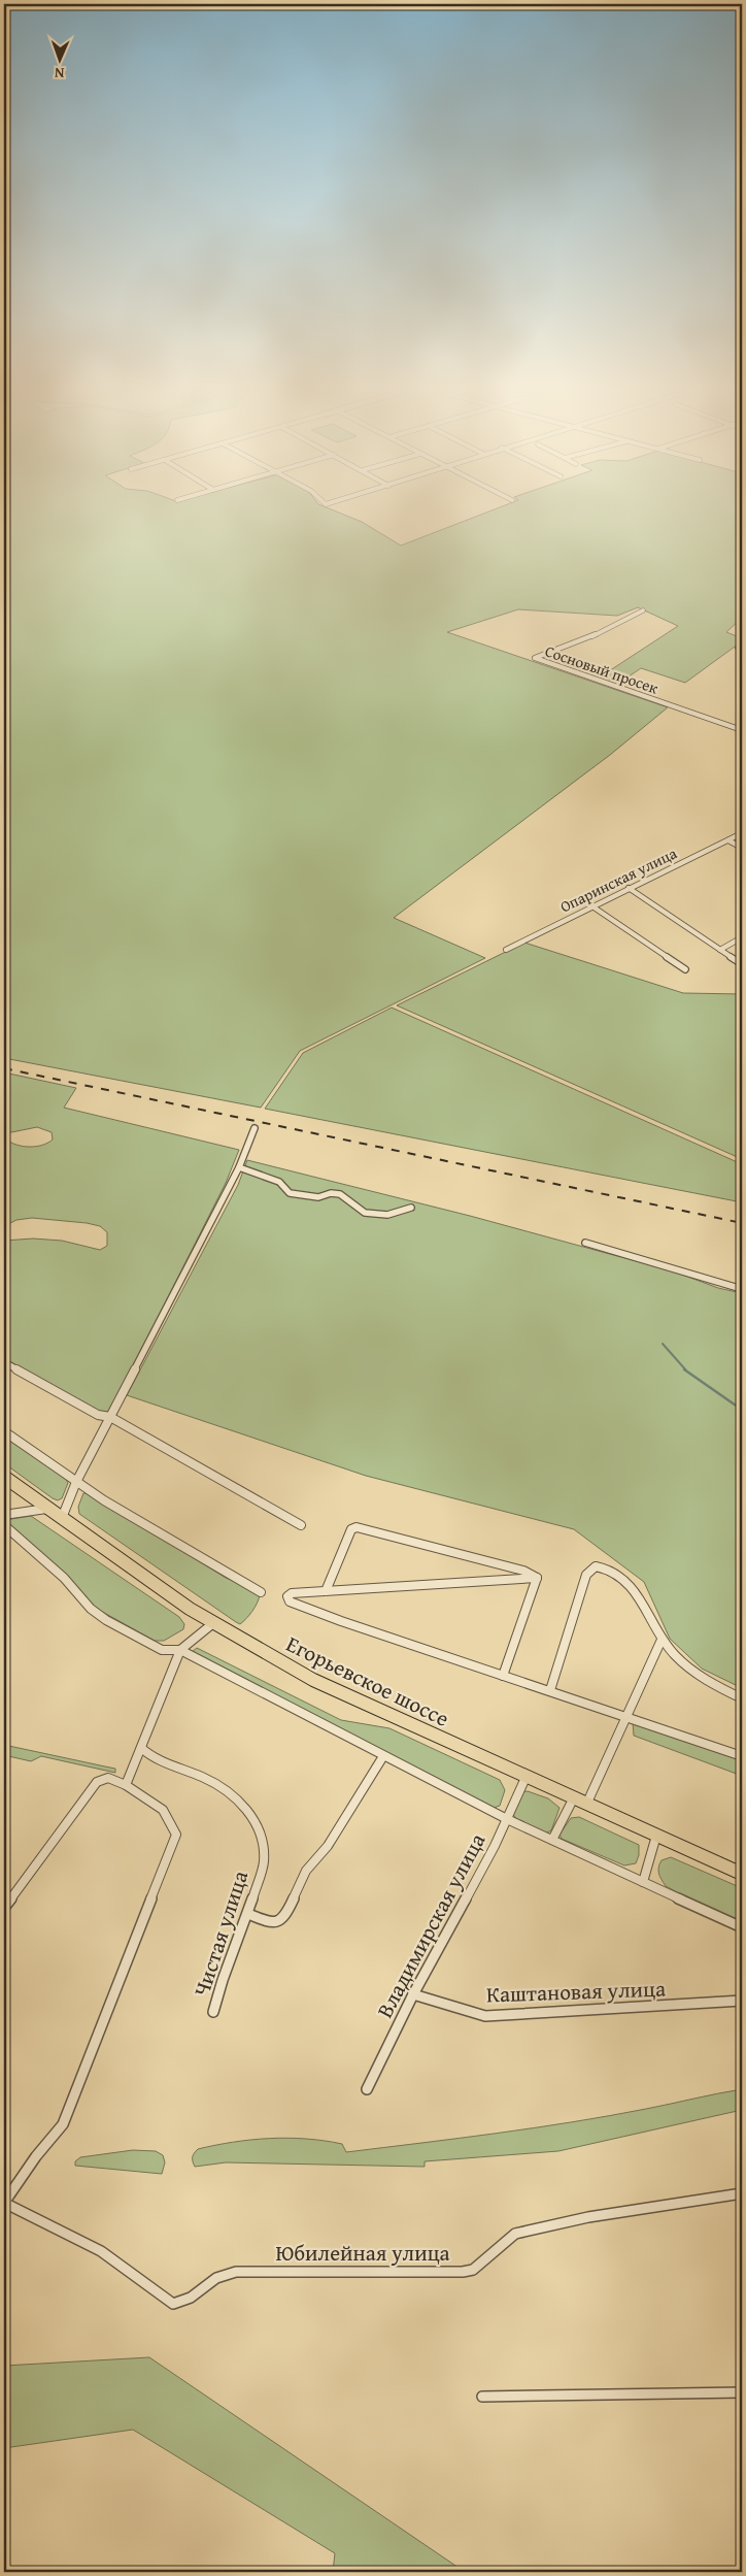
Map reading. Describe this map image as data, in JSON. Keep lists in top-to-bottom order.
{
  "streets": {
    "main road": ["Егорьевское шоссе"],
    "street": [
      "Сосновый просек",
      "Опаринская улица",
      "Владимирская улица",
      "Чистая улица",
      "Каштановая улица",
      "Юбилейная улица"
    ]
  },
  "crossings": [
    ["Егорьевское шоссе", "Владимирская улица"],
    ["Владимирская улица", "Каштановая улица"]
  ],
  "north": "bottom"
}
